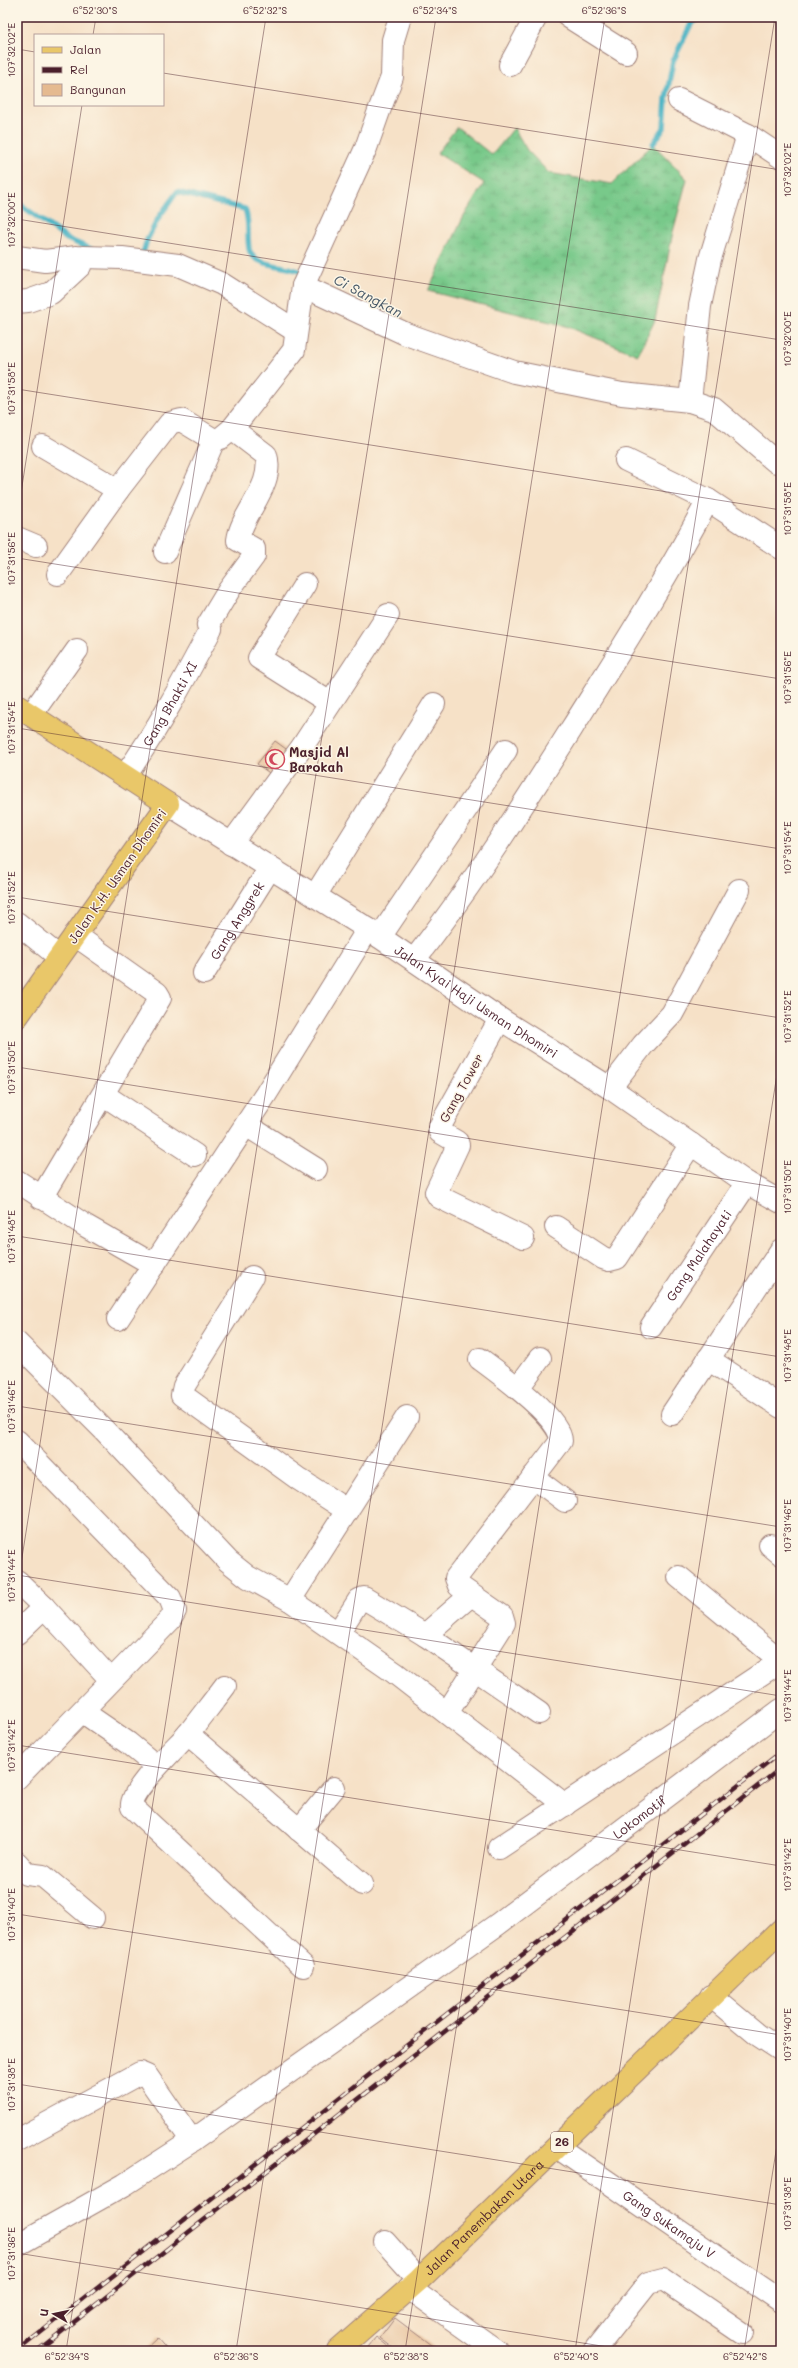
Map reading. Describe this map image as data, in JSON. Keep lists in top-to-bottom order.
{
  "streets": {
    "main road": ["Jalan K.H. Usman Dhomiri", "26", "Jalan Panembakan Utara"],
    "street": [
      "Gang Bhakti XI",
      "Gang Anggrek",
      "Jalan Kyai Haji Usman Dhomiri",
      "Gang Tower",
      "Gang Malahayati",
      "Lokomotif",
      "Gang Sukamaju V"
    ]
  },
  "crossings": [
    ["Gang Bhakti XI", "Jalan K.H. Usman Dhomiri"],
    ["Jalan K.H. Usman Dhomiri", "Jalan Kyai Haji Usman Dhomiri"],
    ["Gang Anggrek", "Jalan Kyai Haji Usman Dhomiri"],
    ["Jalan Kyai Haji Usman Dhomiri", "Gang Tower"],
    ["Jalan Kyai Haji Usman Dhomiri", "Gang Malahayati"],
    ["Jalan Panembakan Utara", "Gang Sukamaju V"]
  ],
  "water": ["Ci Sangkan"],
  "places": {
    "mosque": ["Masjid Al Barokah"]
  },
  "legend": ["Jalan", "Rel", "Bangunan"],
  "north": "left",
  "coordinates": [
    "6°52'30\"S",
    "6°52'32\"S",
    "6°52'34\"S",
    "6°52'36\"S",
    "107°32'02\"E",
    "107°32'00\"E",
    "107°31'58\"E",
    "107°31'56\"E",
    "107°31'54\"E",
    "107°31'52\"E",
    "107°31'50\"E",
    "107°31'48\"E",
    "107°31'46\"E",
    "107°31'44\"E",
    "107°31'42\"E",
    "107°31'40\"E",
    "107°31'38\"E",
    "107°31'36\"E",
    "6°52'38\"S",
    "6°52'40\"S",
    "6°52'42\"S"
  ]
}
